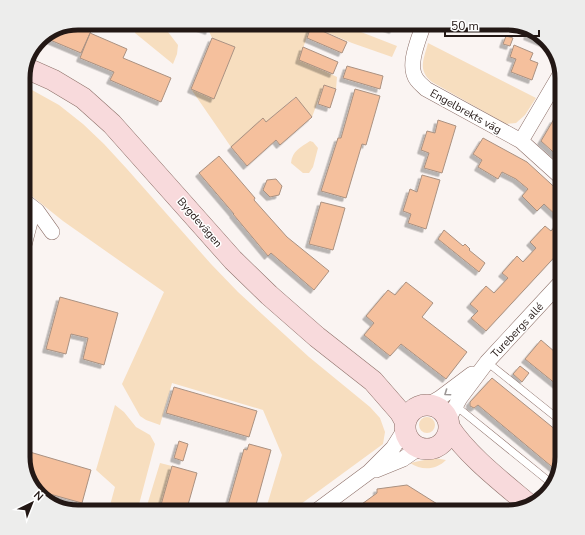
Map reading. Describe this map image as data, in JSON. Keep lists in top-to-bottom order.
{
  "streets": {
    "street": ["Engelbrekts väg", "Bygdevägen", "Turebergs allé"]
  },
  "crossings": [
    ["Bygdevägen", "Turebergs allé"]
  ],
  "scale_bar": "50 m",
  "north": "top right"
}
